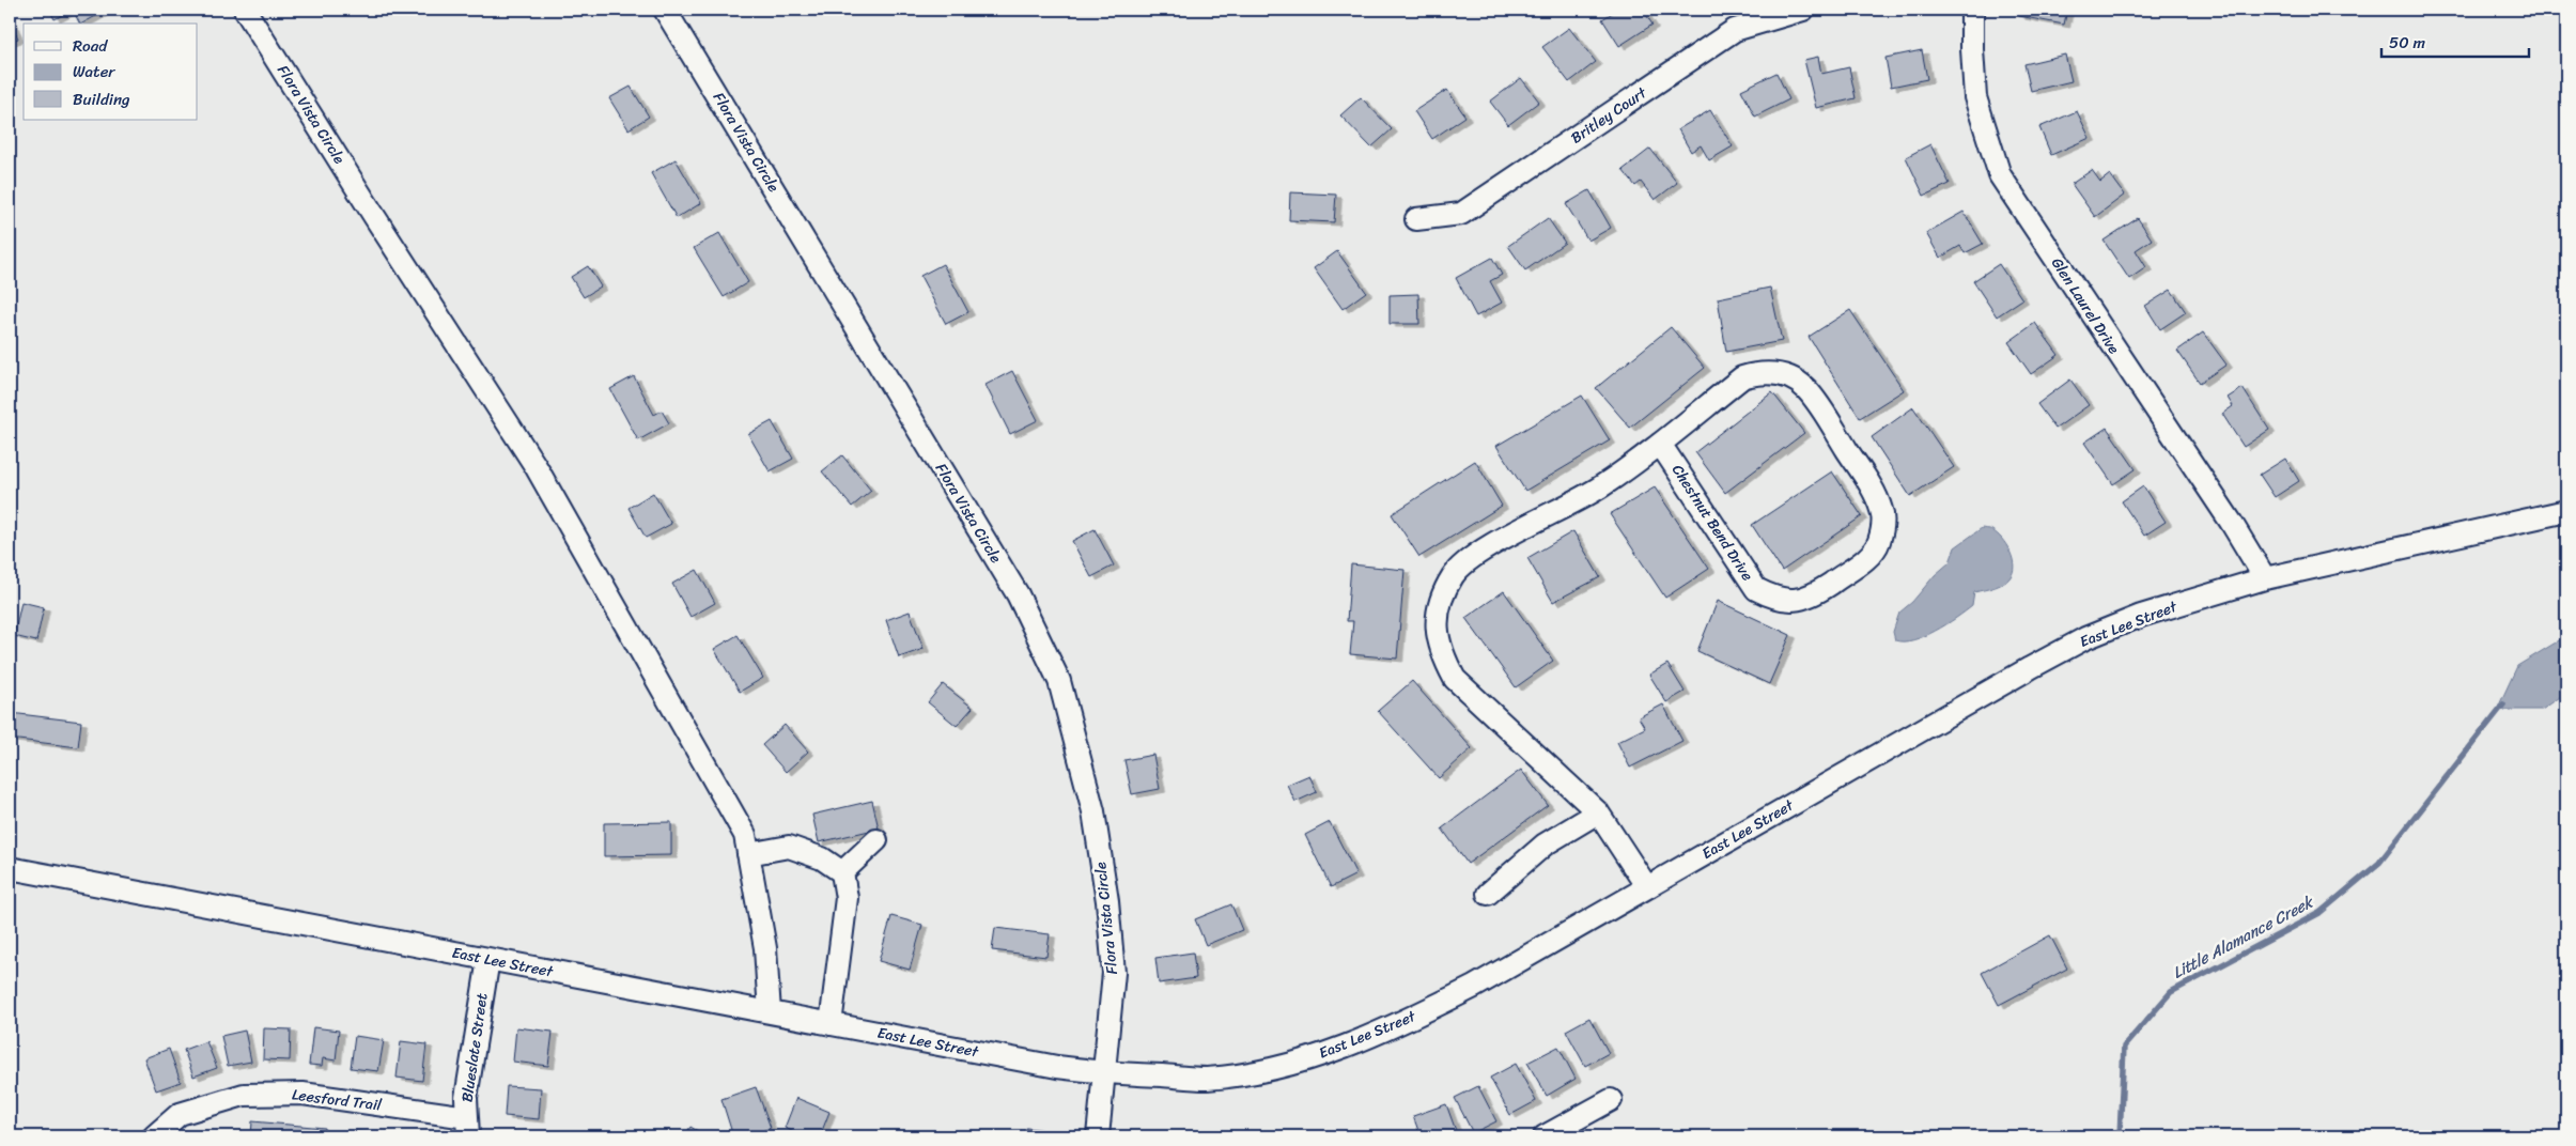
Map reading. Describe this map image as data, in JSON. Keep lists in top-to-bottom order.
{
  "streets": {
    "street": [
      "Flora Vista Circle",
      "Britley Court",
      "Glen Laurel Drive",
      "Chestnut Bend Drive",
      "East Lee Street",
      "Blueslate Street",
      "Leesford Trail"
    ]
  },
  "crossings": [
    ["Flora Vista Circle", "East Lee Street"],
    ["Glen Laurel Drive", "East Lee Street"],
    ["Chestnut Bend Drive", "East Lee Street"],
    ["East Lee Street", "Blueslate Street"],
    ["Blueslate Street", "Leesford Trail"]
  ],
  "water": ["Little Alamance Creek"],
  "legend": ["Road", "Water", "Building"],
  "scale_bar": "50 m"
}
